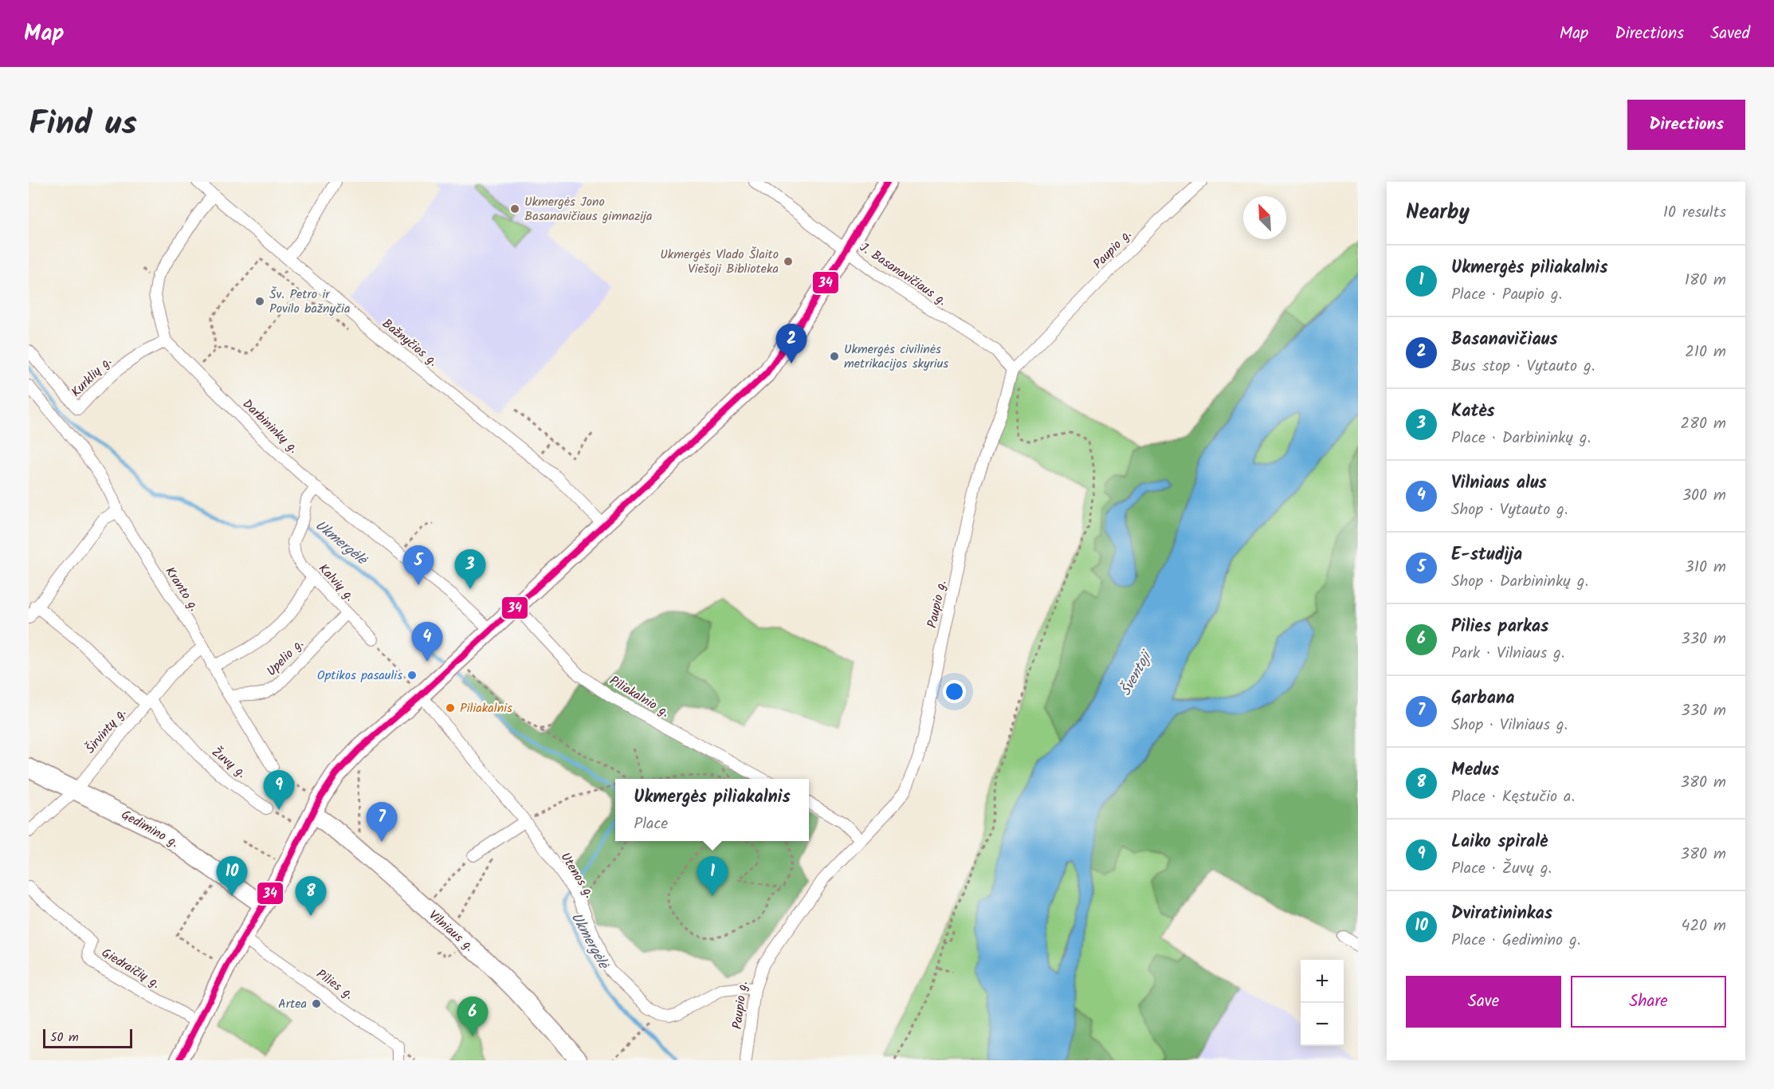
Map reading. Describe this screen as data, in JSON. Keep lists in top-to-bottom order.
{
  "streets": {
    "main road": ["Gedimino g.", "Vilniaus g."],
    "street": [
      "Paupio g.",
      "J. Basanavičiaus g.",
      "Bažnyčios g.",
      "Kurklių g.",
      "Darbininkų g.",
      "Kalvių g.",
      "Kranto g.",
      "Upelio g.",
      "Piliakalnio g.",
      "Širvintų g.",
      "Žuvų g.",
      "Utenos g.",
      "Giedraičių g.",
      "Pilies g."
    ]
  },
  "crossings": [
    ["Paupio g.", "J. Basanavičiaus g."],
    ["Paupio g.", "Utenos g."],
    ["Kurklių g.", "Darbininkų g."],
    ["Darbininkų g.", "Kalvių g."],
    ["Kalvių g.", "Upelio g."],
    ["Kranto g.", "Upelio g."],
    ["Kranto g.", "Širvintų g."],
    ["Širvintų g.", "Žuvų g."],
    ["Širvintų g.", "Gedimino g."]
  ],
  "water": ["Ukmergėlė", "Šventoji"],
  "places": [
    "Ukmergės Jono Basanavičiaus gimnazija",
    "Ukmergės Vlado Šlaito Viešoji Biblioteka",
    "Šv. Petro ir Povilo bažnyčia",
    "Ukmergės civilinės metrikacijos skyrius",
    "Optikos pasaulis",
    "Piliakalnis",
    "Artea"
  ],
  "lines": ["transit line 34"],
  "scale_bar": "50 m",
  "north": "top left",
  "page": {
    "header": "Map",
    "nav": ["Map", "Directions", "Saved"],
    "title": "Find us",
    "buttons": [
      "Directions",
      ["Save", "Share"]
    ],
    "heading": ["Nearby", "10 results"],
    "list": [
      {
        "mark": "1",
        "name": "Ukmergės piliakalnis",
        "note": "Place · Paupio g.",
        "value": "180 m"
      },
      {
        "mark": "2",
        "name": "Basanavičiaus",
        "note": "Bus stop · Vytauto g.",
        "value": "210 m"
      },
      {
        "mark": "3",
        "name": "Katės",
        "note": "Place · Darbininkų g.",
        "value": "280 m"
      },
      {
        "mark": "4",
        "name": "Vilniaus alus",
        "note": "Shop · Vytauto g.",
        "value": "300 m"
      },
      {
        "mark": "5",
        "name": "E-studija",
        "note": "Shop · Darbininkų g.",
        "value": "310 m"
      },
      {
        "mark": "6",
        "name": "Pilies parkas",
        "note": "Park · Vilniaus g.",
        "value": "330 m"
      },
      {
        "mark": "7",
        "name": "Garbana",
        "note": "Shop · Vilniaus g.",
        "value": "330 m"
      },
      {
        "mark": "8",
        "name": "Medus",
        "note": "Place · Kęstučio a.",
        "value": "380 m"
      },
      {
        "mark": "9",
        "name": "Laiko spiralė",
        "note": "Place · Žuvų g.",
        "value": "380 m"
      },
      {
        "mark": "10",
        "name": "Dviratininkas",
        "note": "Place · Gedimino g.",
        "value": "420 m"
      }
    ],
    "pins": [
      "2",
      "5",
      "3",
      "4",
      "9",
      "7",
      "1",
      "10",
      "8",
      "6"
    ],
    "popup": ["Ukmergės piliakalnis", "Place"],
    "map_buttons": ["+", "−"],
    "scale": "50 m"
  }
}
